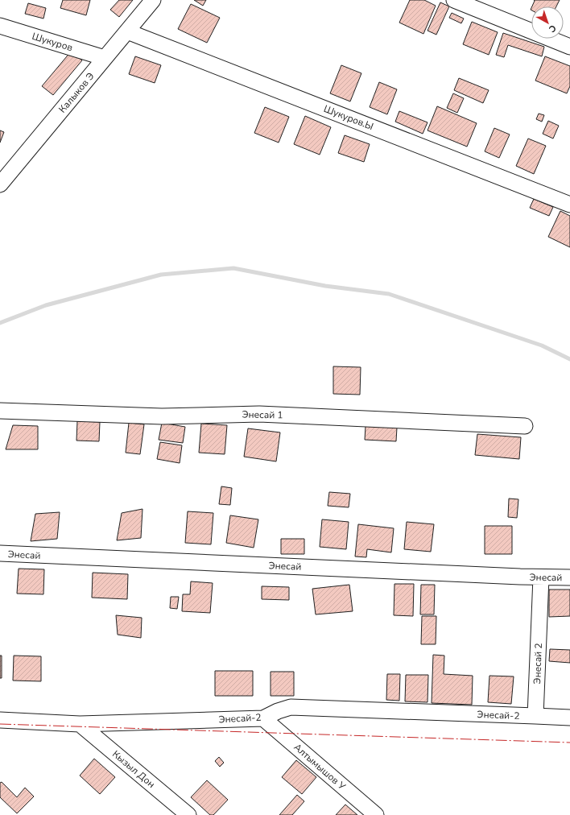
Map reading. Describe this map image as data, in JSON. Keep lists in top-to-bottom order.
{
  "streets": {
    "street": [
      "Шукуров",
      "Калыков Э",
      "Шукуров.Ы",
      "Энесай 1",
      "Энесай",
      "Энесай 2",
      "Энесай-2",
      "Алтымышов У",
      "Кызыл Дон"
    ]
  },
  "crossings": [
    ["Шукуров", "Калыков Э"],
    ["Калыков Э", "Шукуров.Ы"],
    ["Энесай", "Энесай 2"],
    ["Энесай 2", "Энесай-2"],
    ["Энесай-2", "Алтымышов У"],
    ["Энесай-2", "Кызыл Дон"]
  ],
  "north": "bottom right"
}
